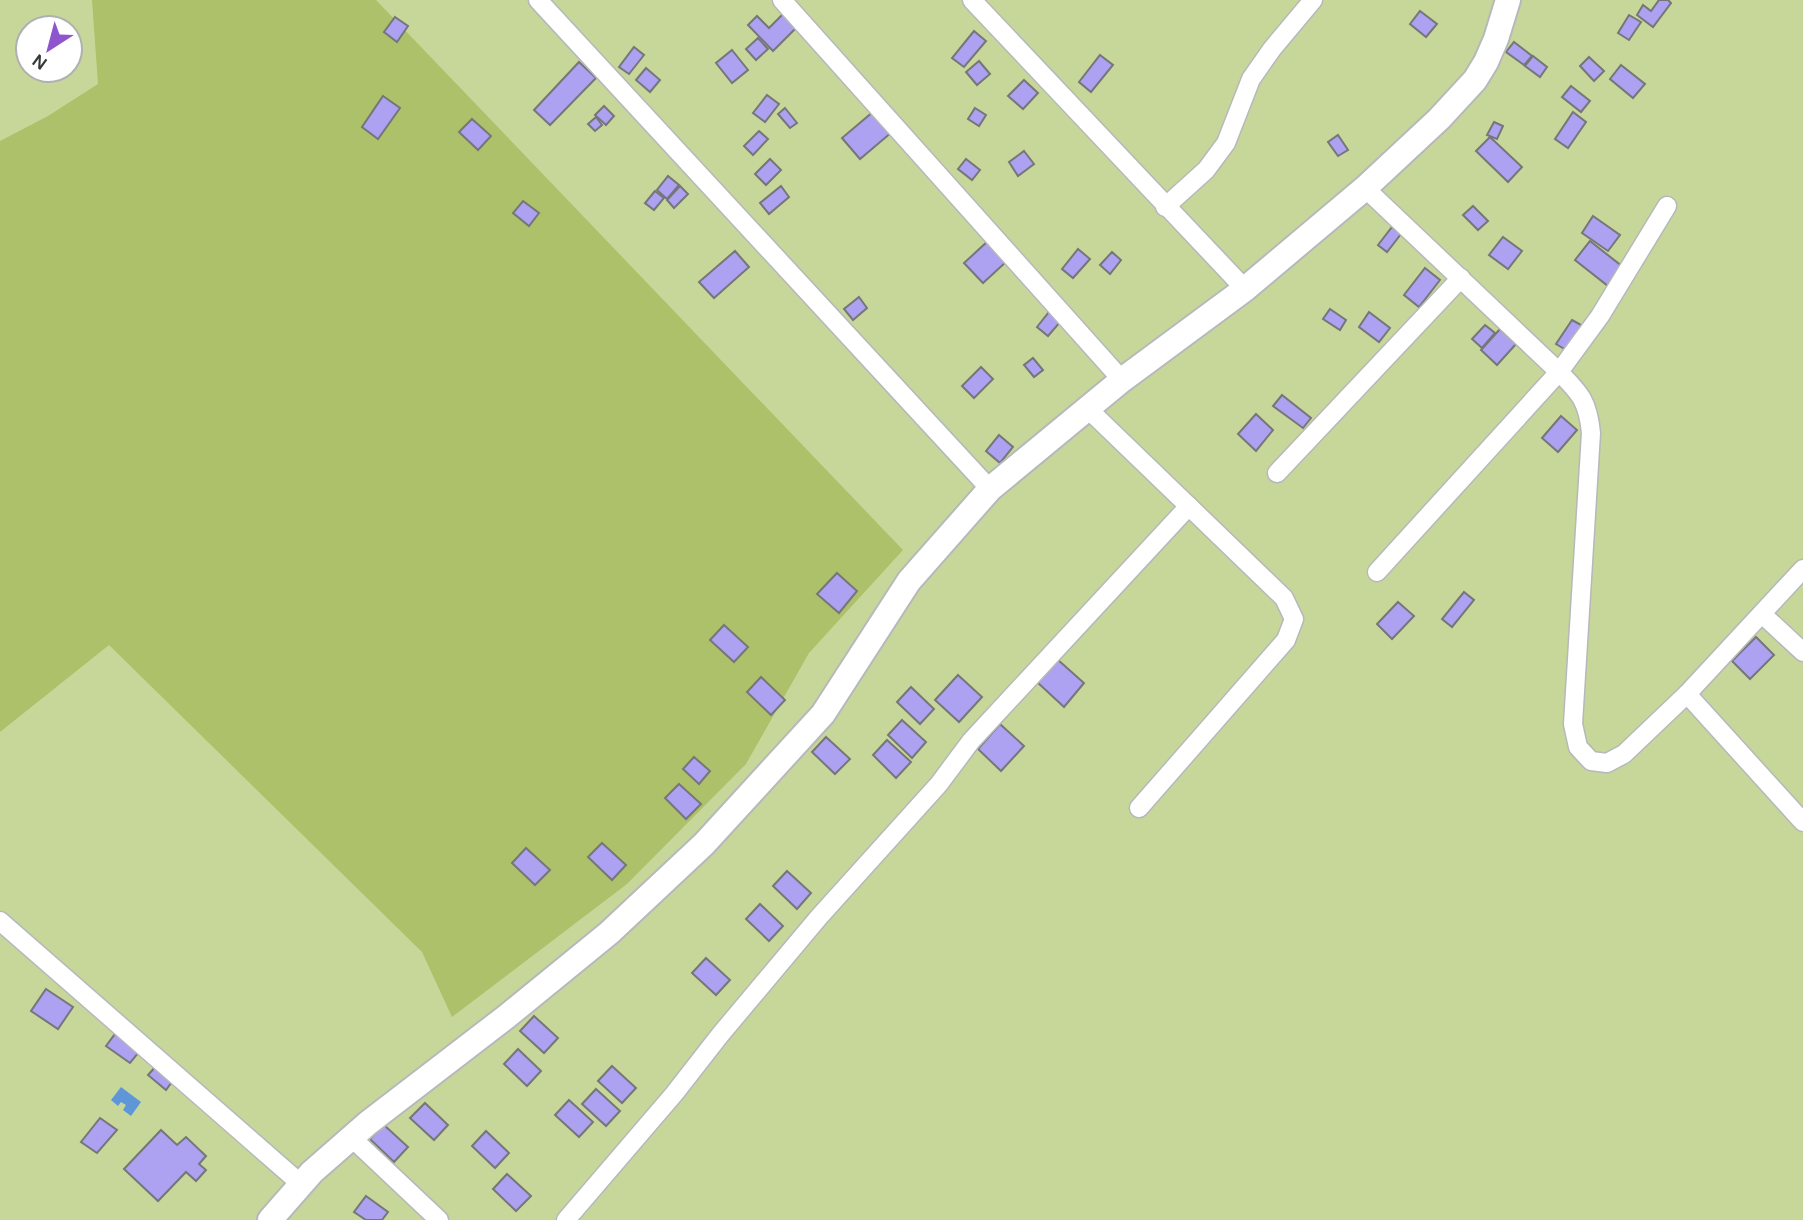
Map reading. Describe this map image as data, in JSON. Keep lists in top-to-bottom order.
{
  "north": "bottom left"
}
